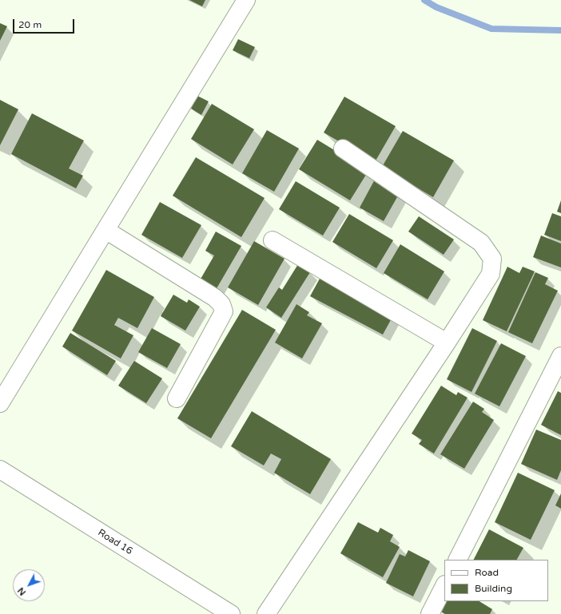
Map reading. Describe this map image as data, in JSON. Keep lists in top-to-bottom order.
{
  "streets": {
    "street": ["Road 16"]
  },
  "legend": ["Road", "Building"],
  "scale_bar": "20 m",
  "north": "bottom left"
}
